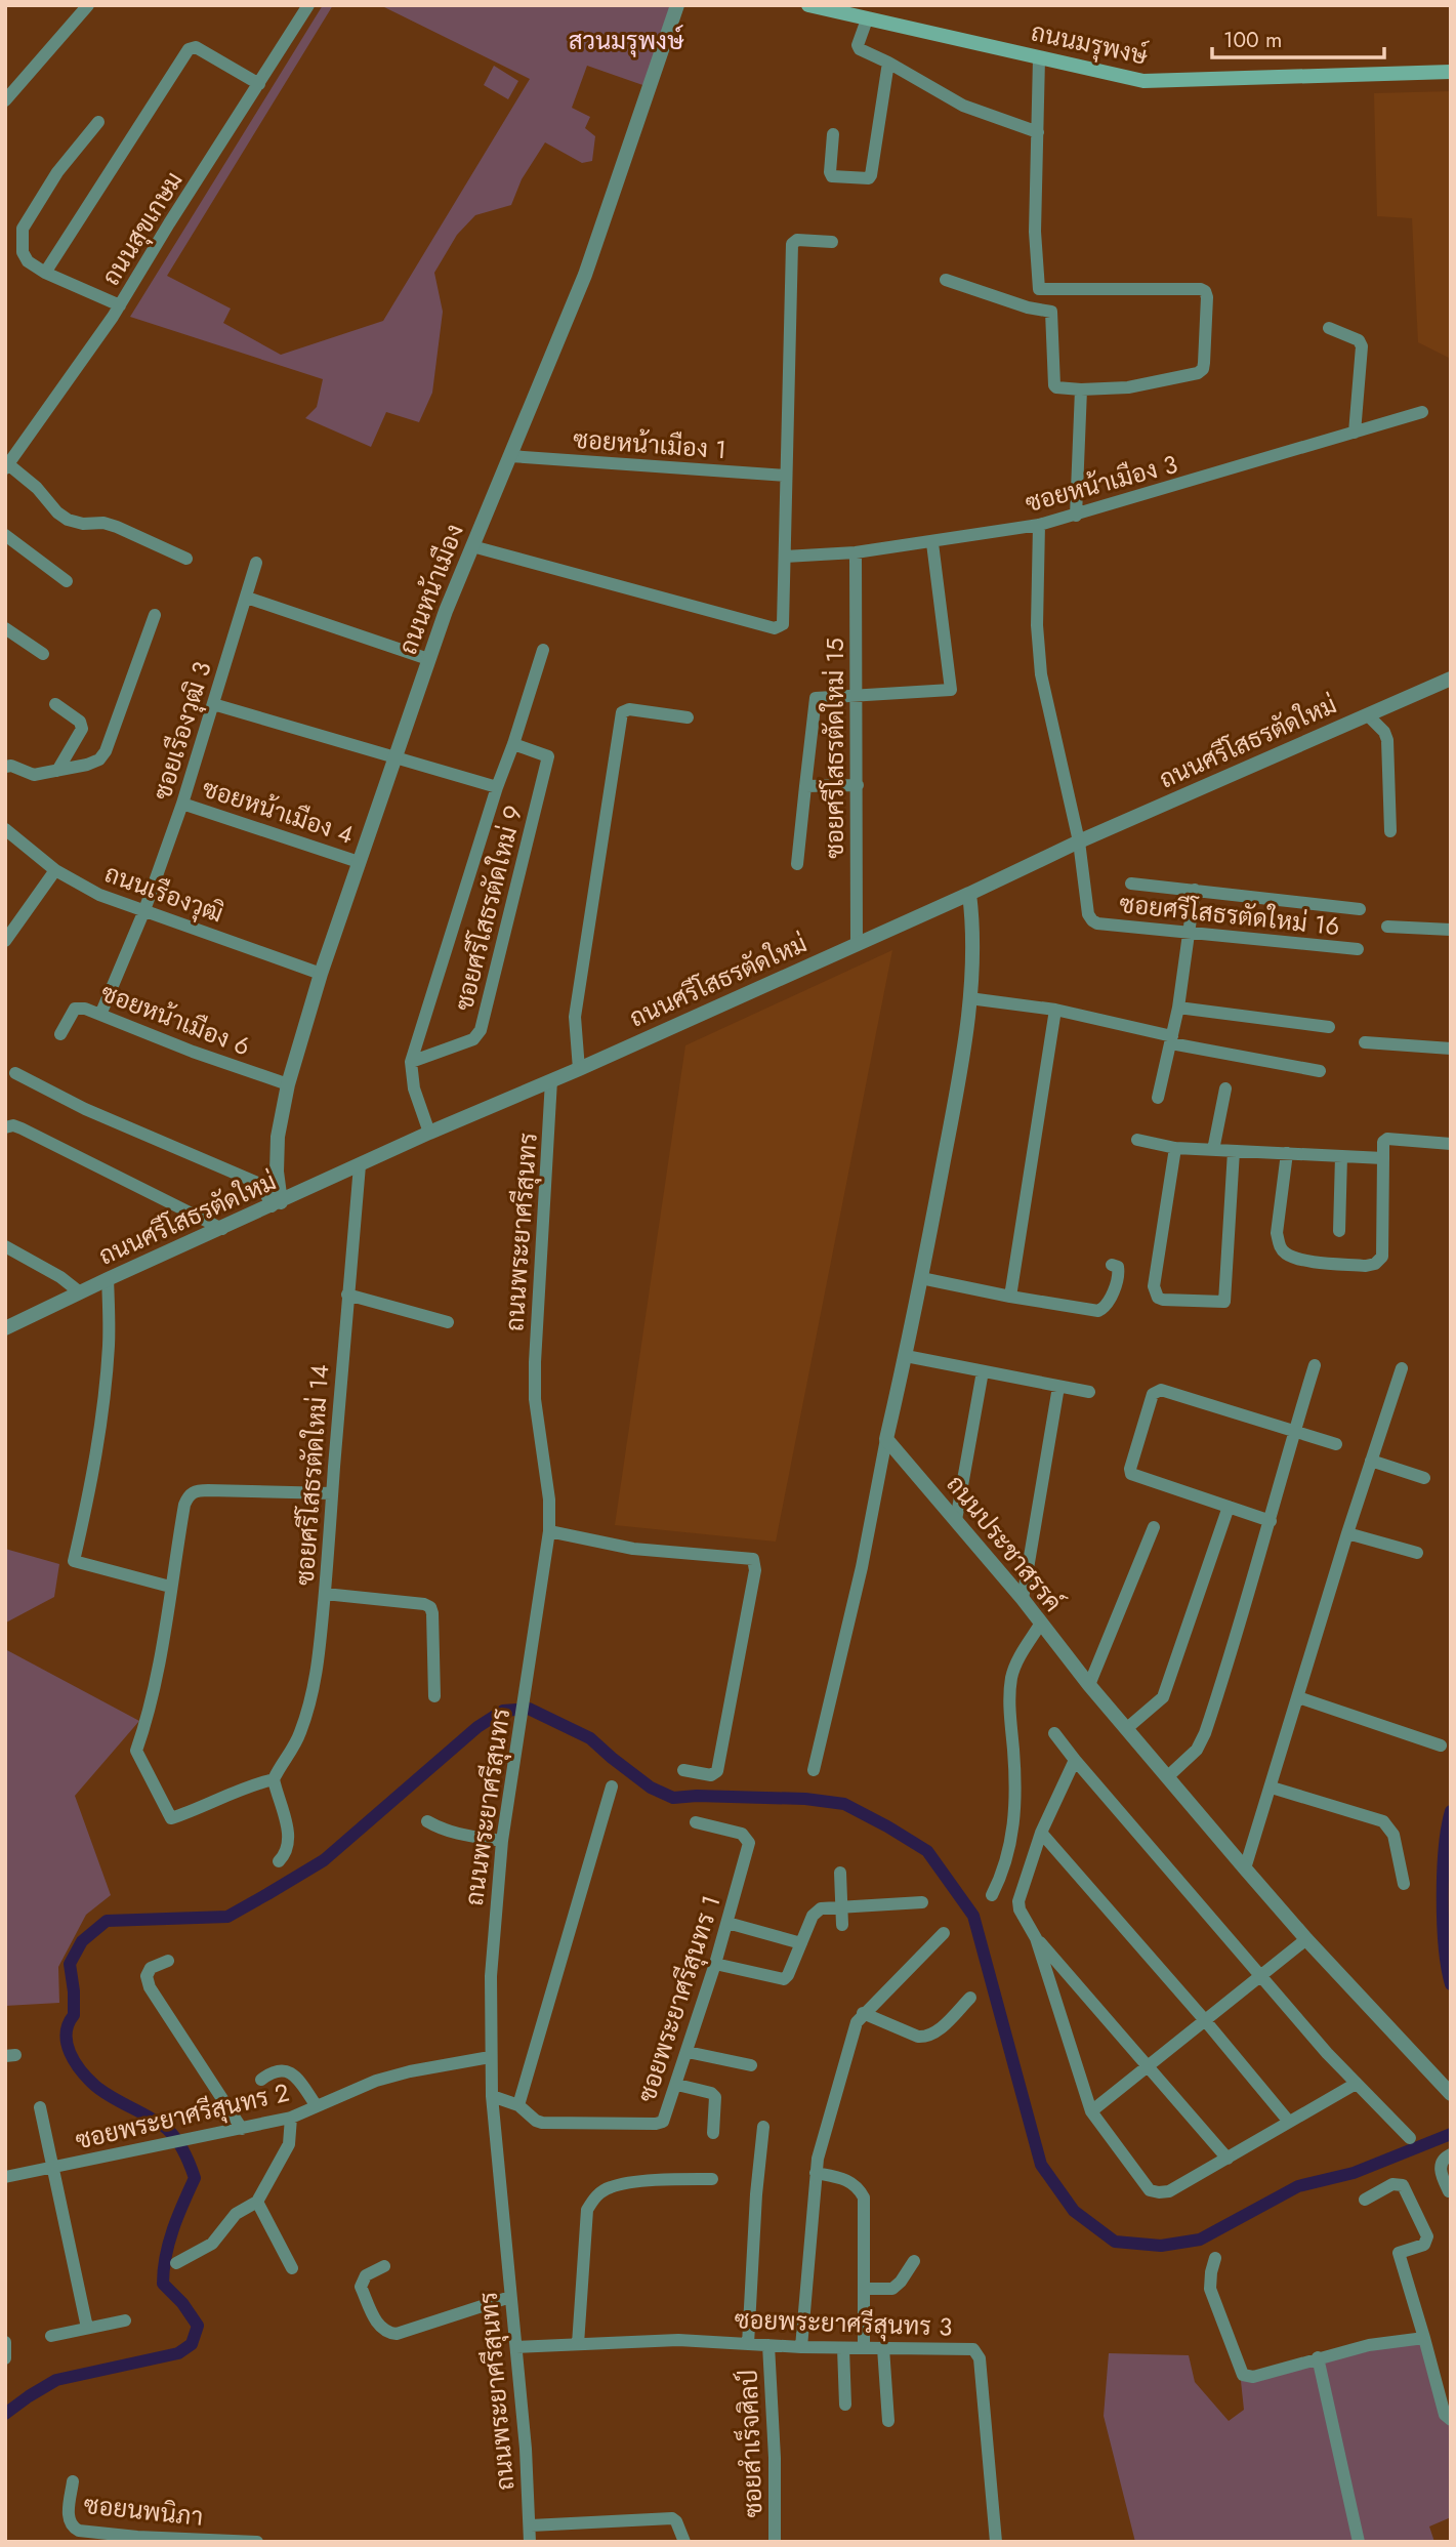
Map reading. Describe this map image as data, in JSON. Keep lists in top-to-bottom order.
{
  "streets": {
    "main road": ["ถนนมรุพงษ์"],
    "street": [
      "ถนนสุขเกษม",
      "ซอยหน้าเมือง 1",
      "ซอยหน้าเมือง 3",
      "ถนนหน้าเมือง",
      "ซอยเรืองวุฒิ 3",
      "ถนนศรีโสธรตัดใหม่",
      "ซอยศรีโสธรตัดใหม่ 15",
      "ซอยหน้าเมือง 4",
      "ถนนเรืองวุฒิ",
      "ซอยศรีโสธรตัดใหม่ 9",
      "ซอยศรีโสธรตัดใหม่ 16",
      "ซอยหน้าเมือง 6",
      "ถนนพระยาศรีสุนทร",
      "ซอยศรีโสธรตัดใหม่ 14",
      "ถนนประชาสรรค์",
      "ซอยพระยาศรีสุนทร 1",
      "ซอยพระยาศรีสุนทร 2",
      "ซอยพระยาศรีสุนทร 3",
      "ซอยสำเร็จศิลป์",
      "ซอยนพนิภา"
    ]
  },
  "crossings": [
    ["ซอยหน้าเมือง 1", "ถนนหน้าเมือง"],
    ["ซอยหน้าเมือง 3", "ซอยศรีโสธรตัดใหม่ 15"],
    ["ถนนหน้าเมือง", "ถนนศรีโสธรตัดใหม่"],
    ["ถนนหน้าเมือง", "ซอยหน้าเมือง 4"],
    ["ถนนหน้าเมือง", "ถนนเรืองวุฒิ"],
    ["ถนนหน้าเมือง", "ซอยหน้าเมือง 6"],
    ["ซอยเรืองวุฒิ 3", "ซอยหน้าเมือง 4"],
    ["ซอยเรืองวุฒิ 3", "ถนนเรืองวุฒิ"],
    ["ซอยเรืองวุฒิ 3", "ซอยหน้าเมือง 6"],
    ["ถนนศรีโสธรตัดใหม่", "ซอยศรีโสธรตัดใหม่ 15"],
    ["ถนนศรีโสธรตัดใหม่", "ซอยศรีโสธรตัดใหม่ 9"],
    ["ถนนศรีโสธรตัดใหม่", "ซอยศรีโสธรตัดใหม่ 16"],
    ["ถนนศรีโสธรตัดใหม่", "ถนนพระยาศรีสุนทร"],
    ["ถนนศรีโสธรตัดใหม่", "ซอยศรีโสธรตัดใหม่ 14"],
    ["ถนนพระยาศรีสุนทร", "ซอยพระยาศรีสุนทร 1"],
    ["ถนนพระยาศรีสุนทร", "ซอยพระยาศรีสุนทร 2"],
    ["ถนนพระยาศรีสุนทร", "ซอยพระยาศรีสุนทร 3"],
    ["ซอยพระยาศรีสุนทร 3", "ซอยสำเร็จศิลป์"]
  ],
  "parks": ["สวนมรุพงษ์"],
  "scale_bar": "100 m"
}
